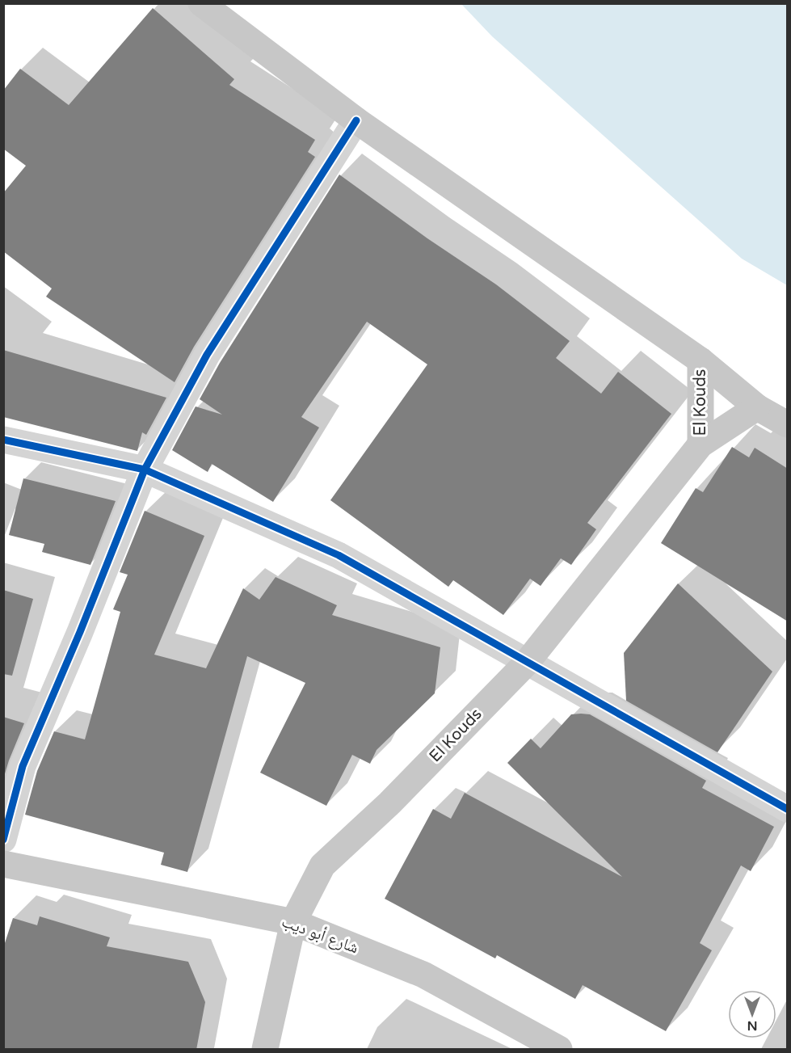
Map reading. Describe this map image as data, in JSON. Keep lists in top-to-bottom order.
{
  "streets": {
    "main road": ["El Kouds", "شارع أبو ديب"]
  },
  "crossings": [
    ["El Kouds", "شارع أبو ديب"]
  ],
  "north": "bottom"
}
